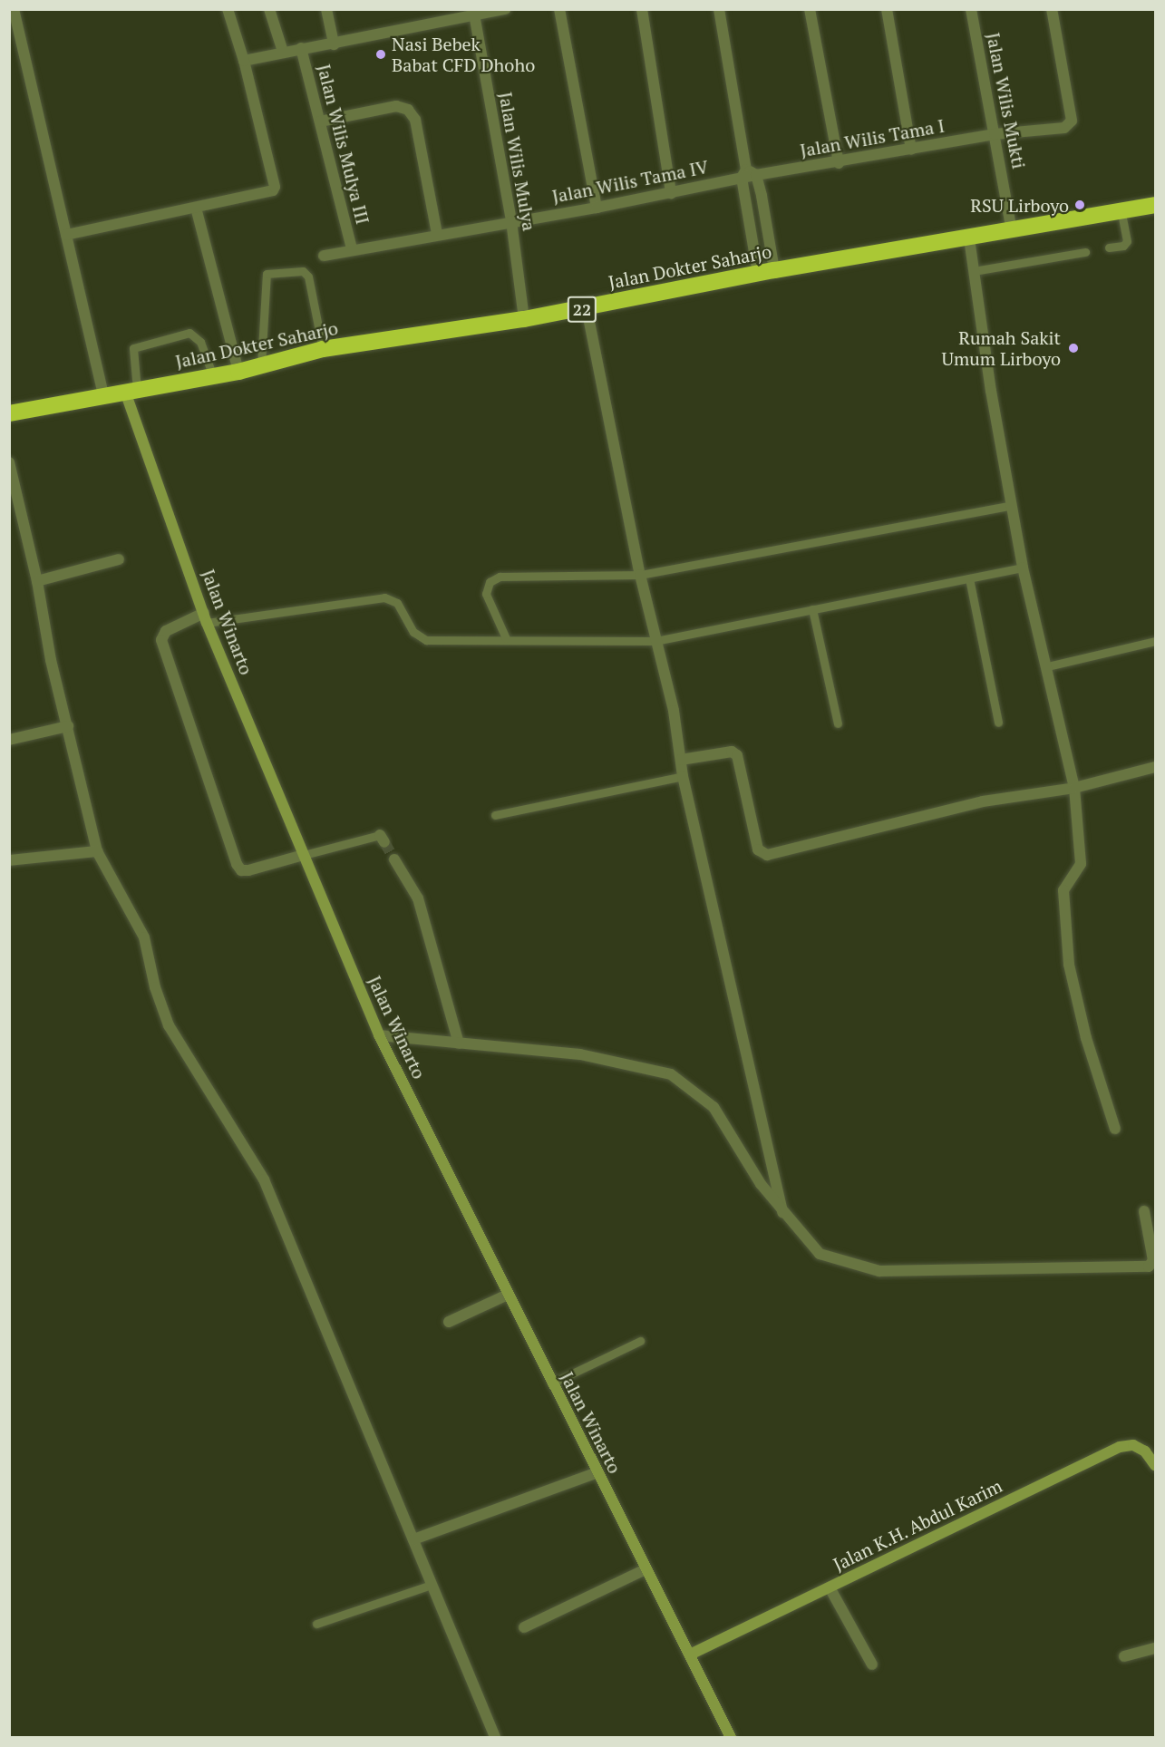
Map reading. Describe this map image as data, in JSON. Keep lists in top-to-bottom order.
{
  "streets": {
    "highway": ["Jalan Dokter Saharjo", "22"],
    "street": [
      "Jalan Wilis Mukti",
      "Jalan Wilis Tama I",
      "Jalan Wilis Mulya III",
      "Jalan Wilis Mulya",
      "Jalan Wilis Tama IV",
      "Jalan Winarto",
      "Jalan K.H. Abdul Karim"
    ]
  },
  "crossings": [
    ["Jalan Wilis Mukti", "Jalan Wilis Tama I"],
    ["Jalan Wilis Mukti", "Jalan Dokter Saharjo"],
    ["Jalan Wilis Tama I", "Jalan Wilis Tama IV"],
    ["Jalan Wilis Mulya III", "Jalan Wilis Tama IV"],
    ["Jalan Wilis Mulya", "Jalan Wilis Tama IV"],
    ["Jalan Wilis Mulya", "Jalan Dokter Saharjo"],
    ["Jalan Dokter Saharjo", "Jalan Winarto"],
    ["Jalan Winarto", "Jalan K.H. Abdul Karim"]
  ],
  "places": ["Nasi Bebek Babat CFD Dhoho", "RSU Lirboyo", "Rumah Sakit Umum Lirboyo"]
}
